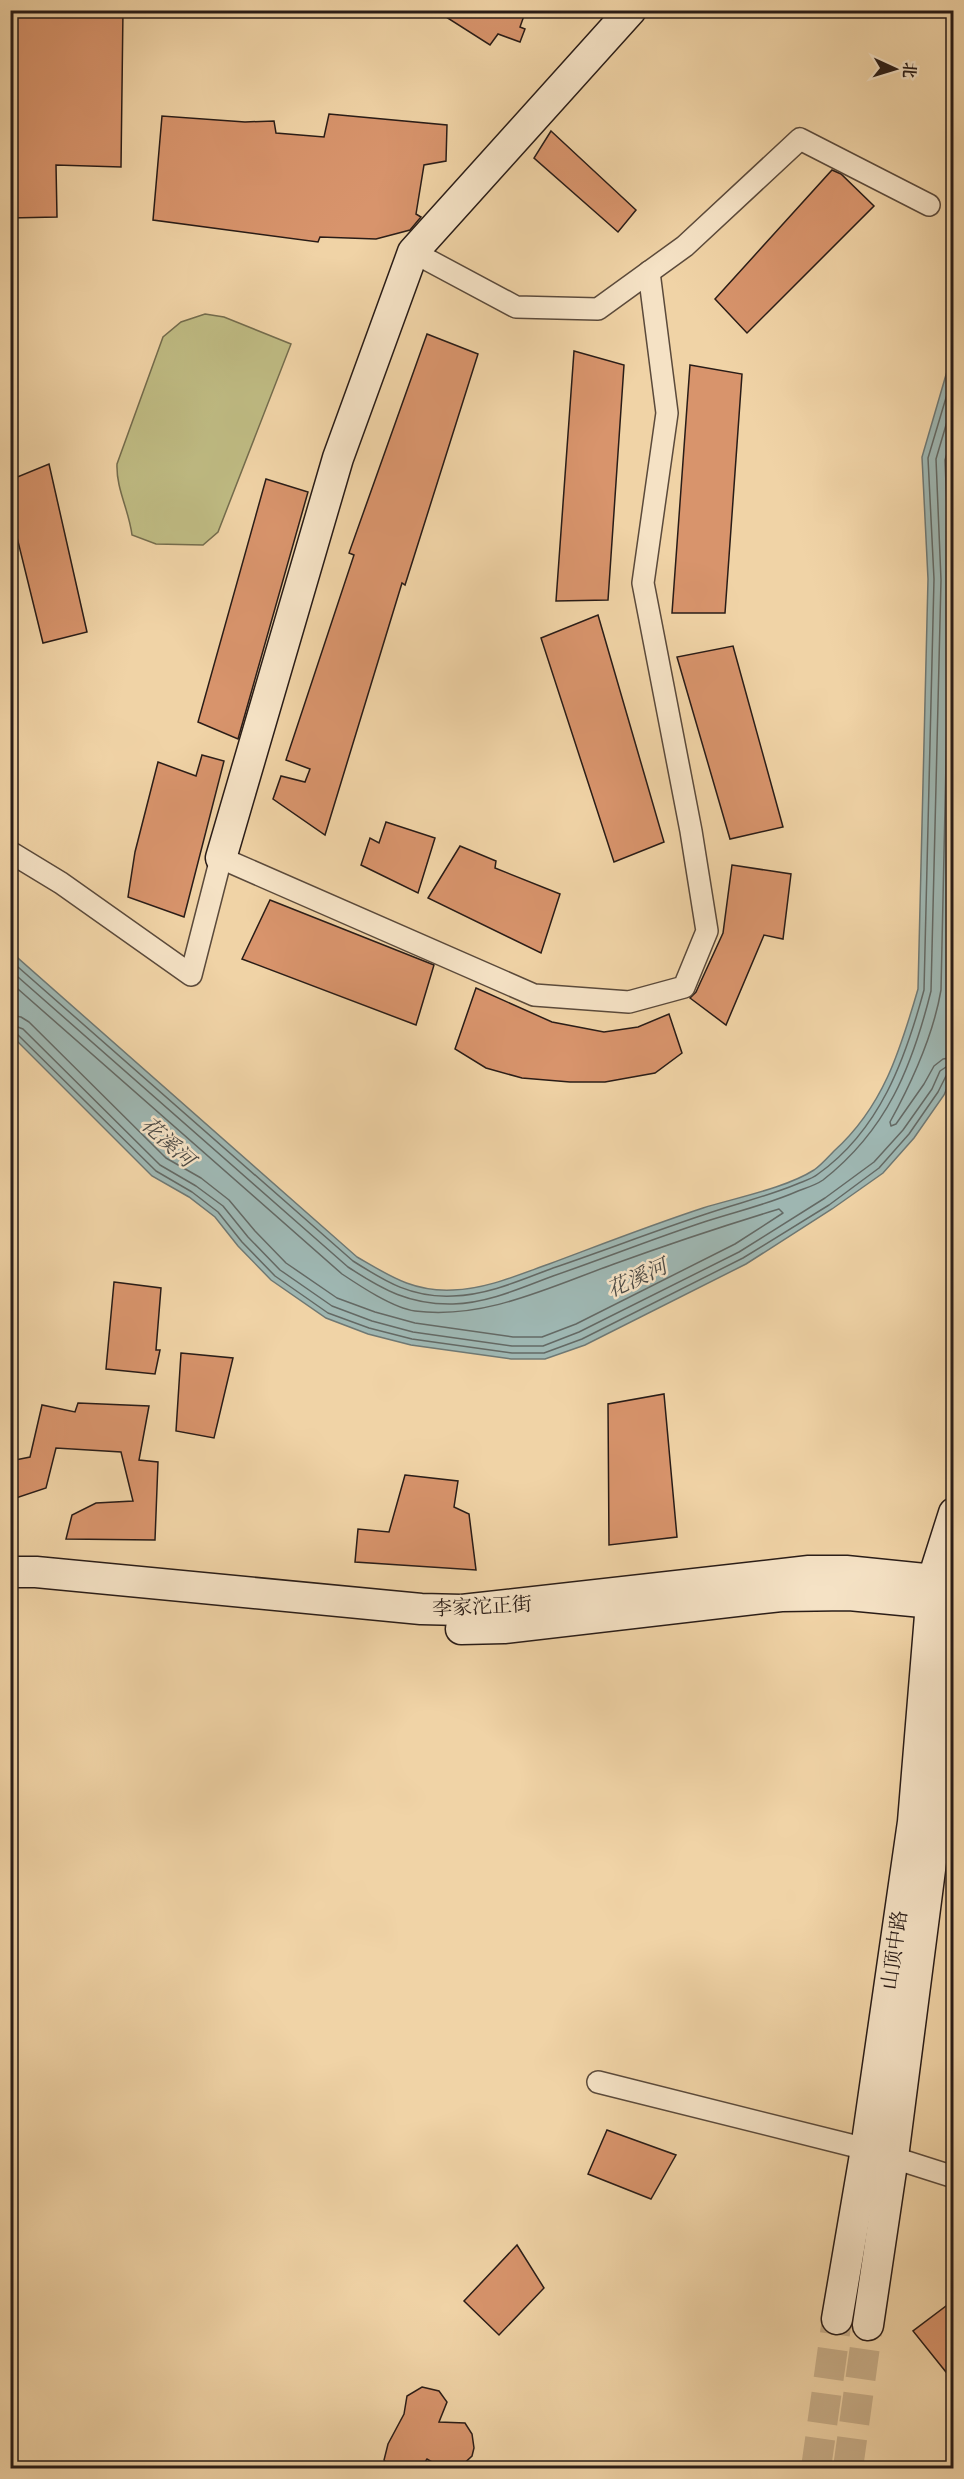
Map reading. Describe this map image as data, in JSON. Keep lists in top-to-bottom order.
{
  "streets": {
    "main road": ["李家沱正街", "山顶中路"]
  },
  "crossings": [
    ["李家沱正街", "山顶中路"]
  ],
  "water": ["花溪河"],
  "north": "right"
}
